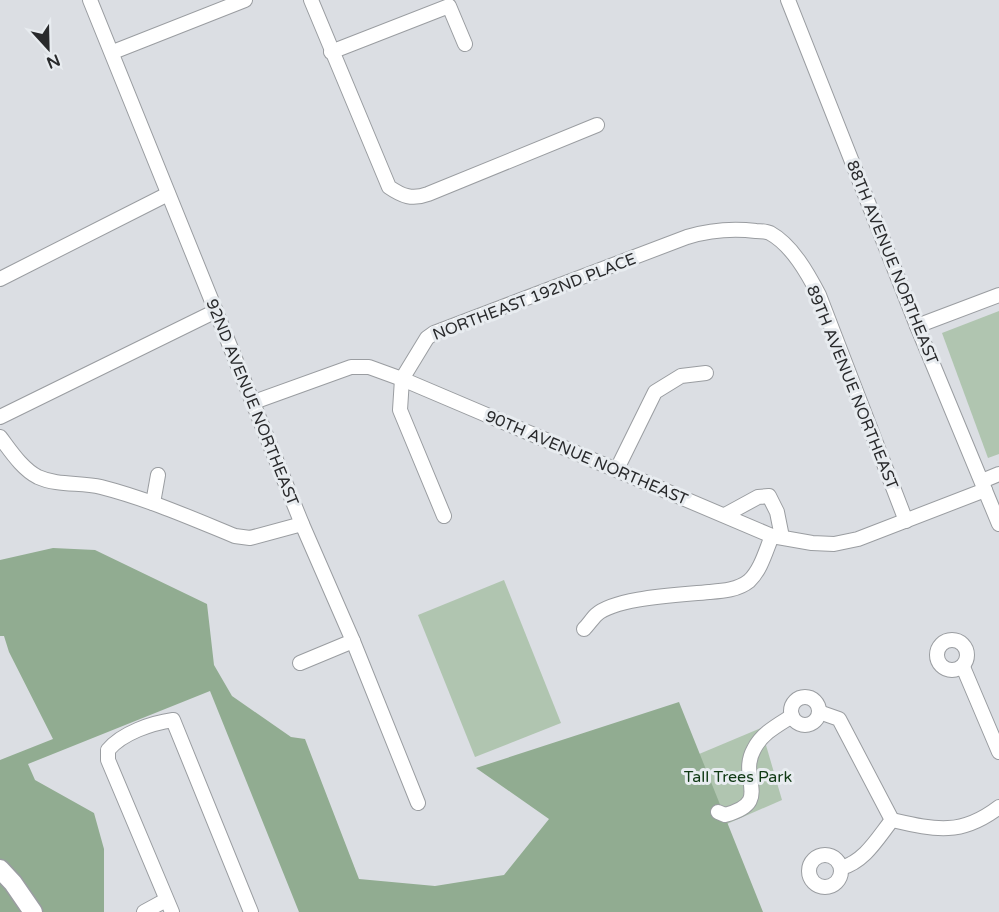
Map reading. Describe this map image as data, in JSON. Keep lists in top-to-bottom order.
{
  "streets": {
    "street": [
      "88TH AVENUE NORTHEAST",
      "NORTHEAST 192ND PLACE",
      "89TH AVENUE NORTHEAST",
      "92ND AVENUE NORTHEAST",
      "90TH AVENUE NORTHEAST"
    ]
  },
  "crossings": [
    ["88TH AVENUE NORTHEAST", "90TH AVENUE NORTHEAST"],
    ["NORTHEAST 192ND PLACE", "89TH AVENUE NORTHEAST"],
    ["NORTHEAST 192ND PLACE", "90TH AVENUE NORTHEAST"],
    ["89TH AVENUE NORTHEAST", "90TH AVENUE NORTHEAST"]
  ],
  "parks": ["Tall Trees Park"],
  "north": "bottom"
}
